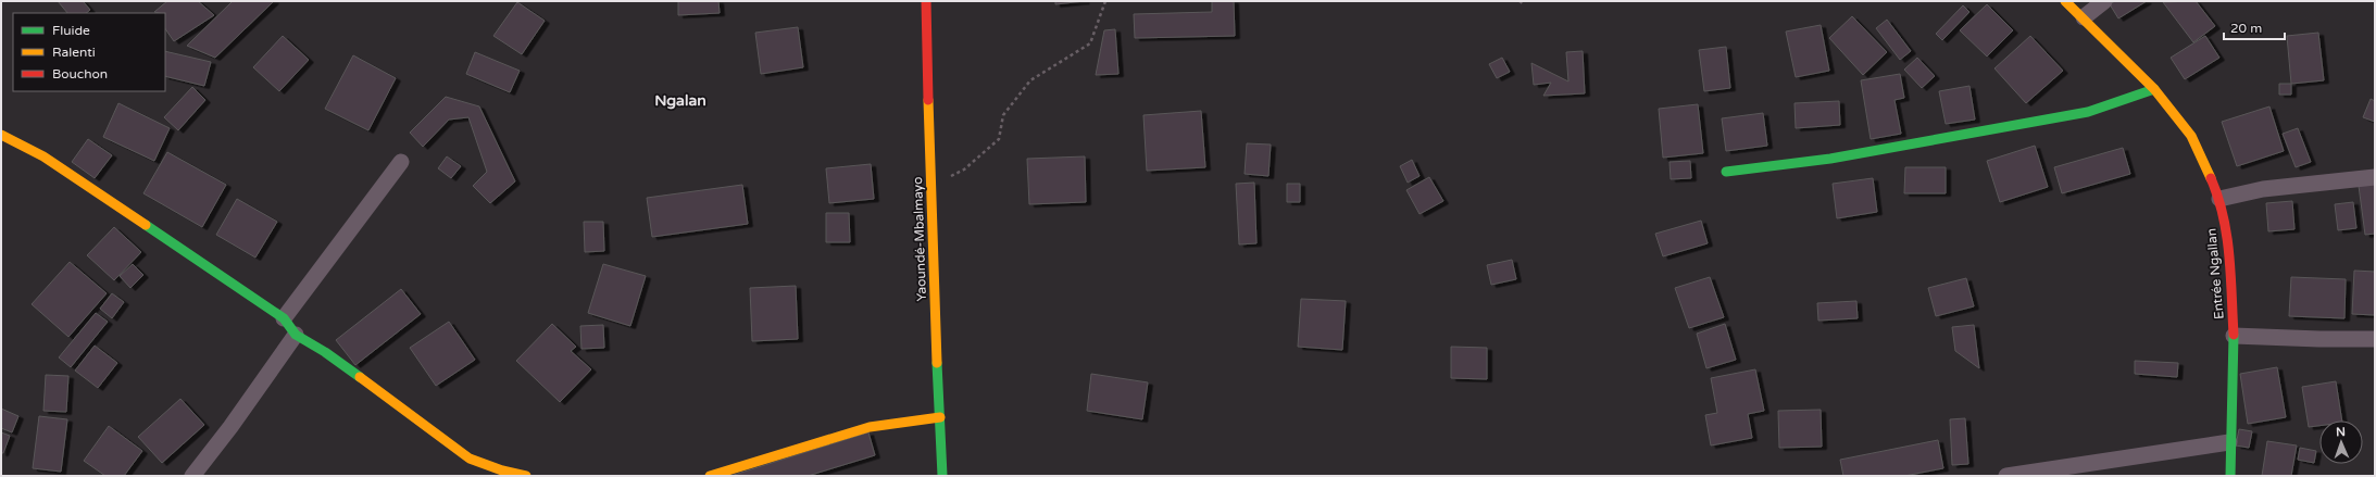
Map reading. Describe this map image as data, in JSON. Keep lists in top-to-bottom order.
{
  "streets": {
    "main road": ["Yaoundé-Mbalmayo", "Entrée Ngallan"]
  },
  "districts": ["Ngalan"],
  "legend": ["Fluide", "Ralenti", "Bouchon"],
  "scale_bar": "20 m",
  "north": "top"
}
